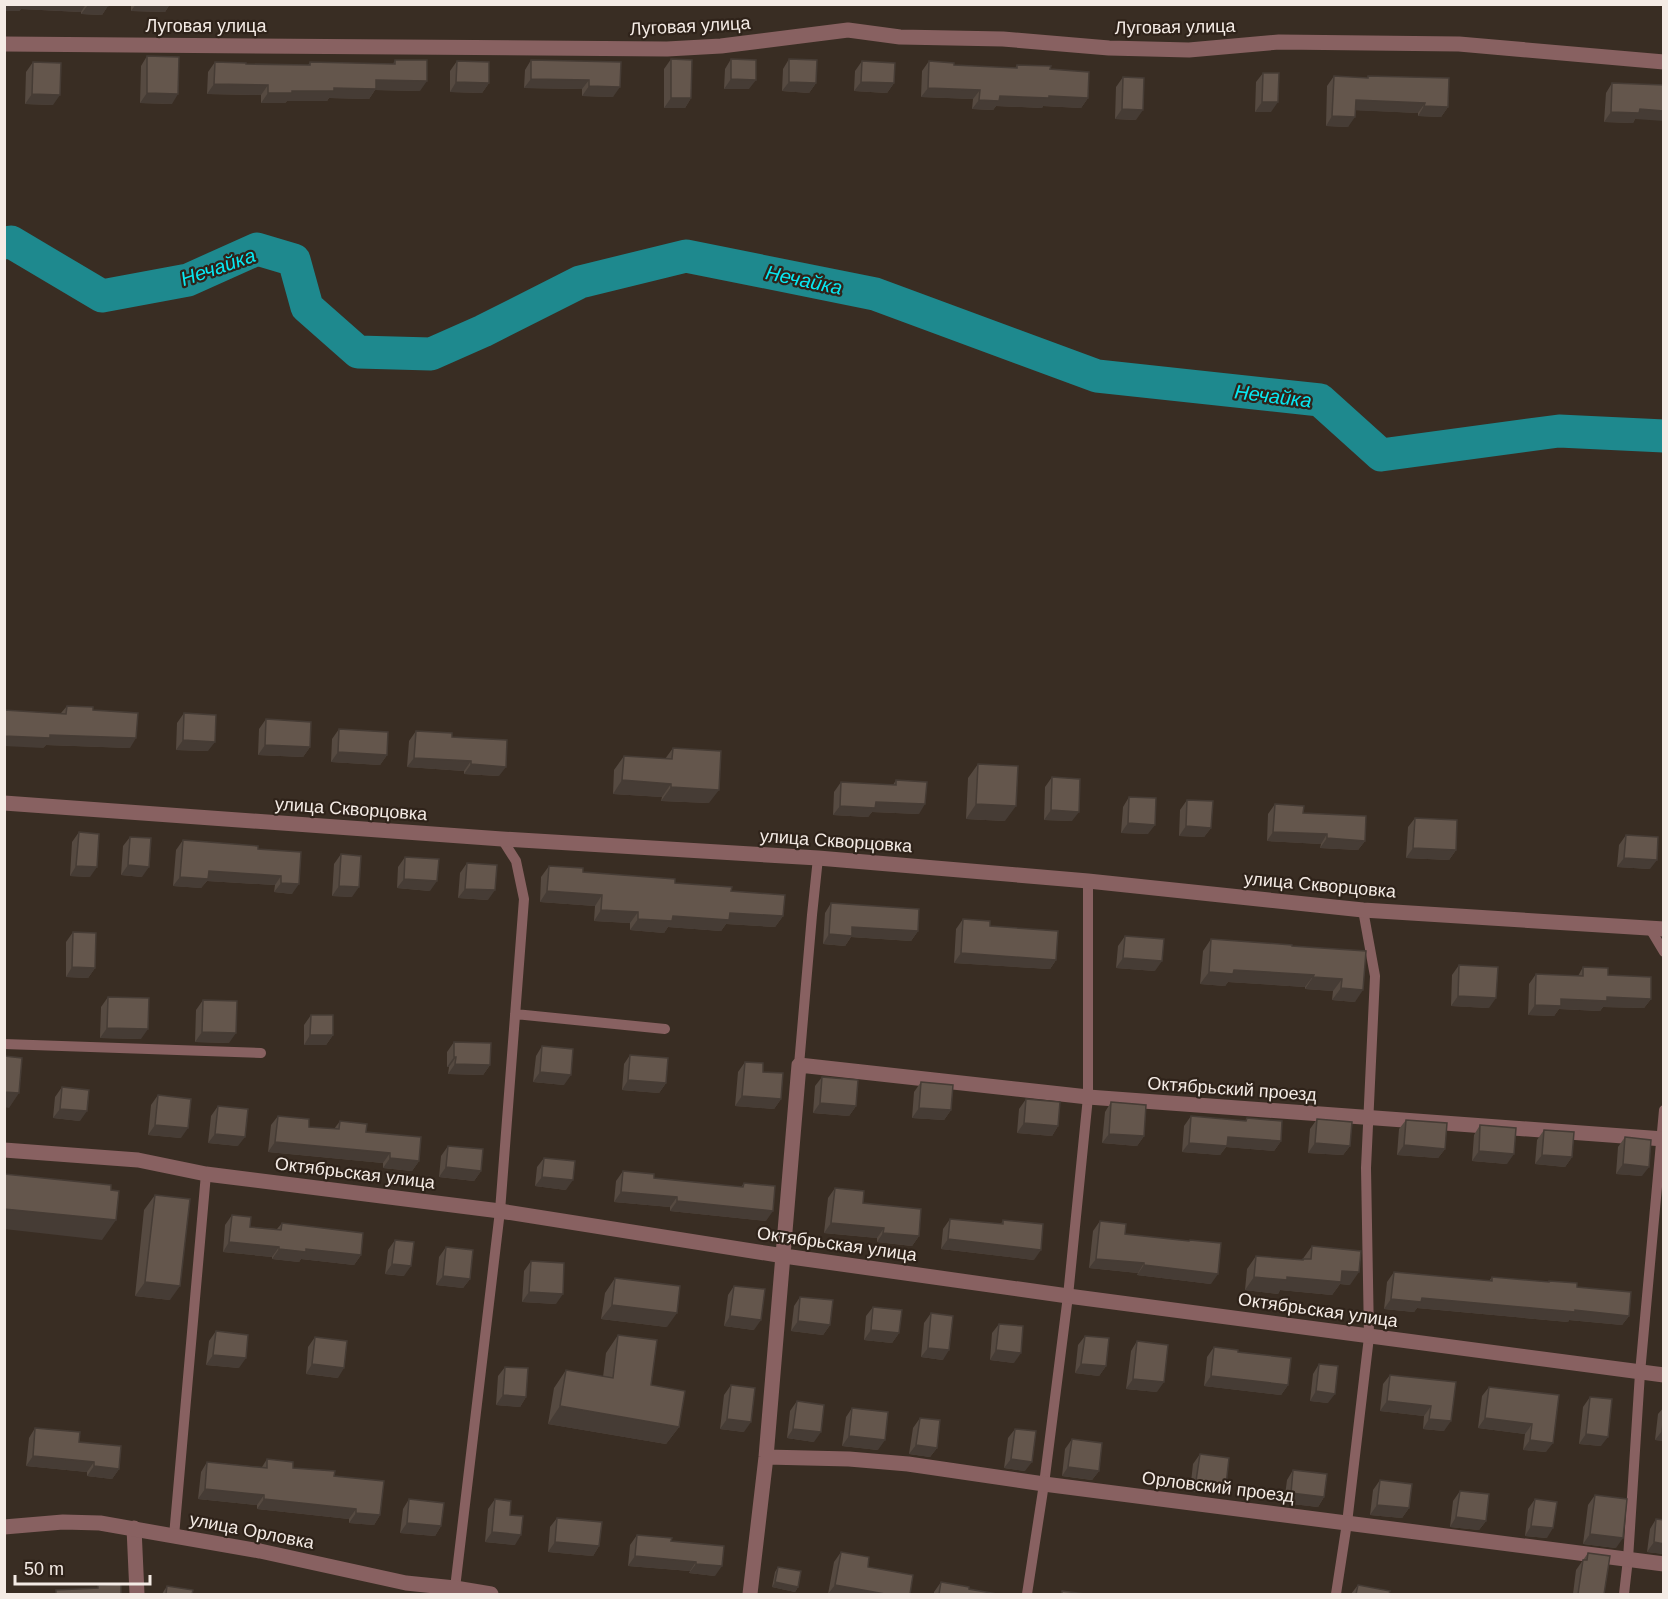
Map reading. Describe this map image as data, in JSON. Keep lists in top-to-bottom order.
{
  "streets": {
    "street": [
      "Луговая улица",
      "улица Скворцовка",
      "Октябрьский проезд",
      "Октябрьская улица",
      "Орловский проезд",
      "улица Орловка"
    ]
  },
  "water": ["Нечайка"],
  "scale_bar": "50 m"
}
